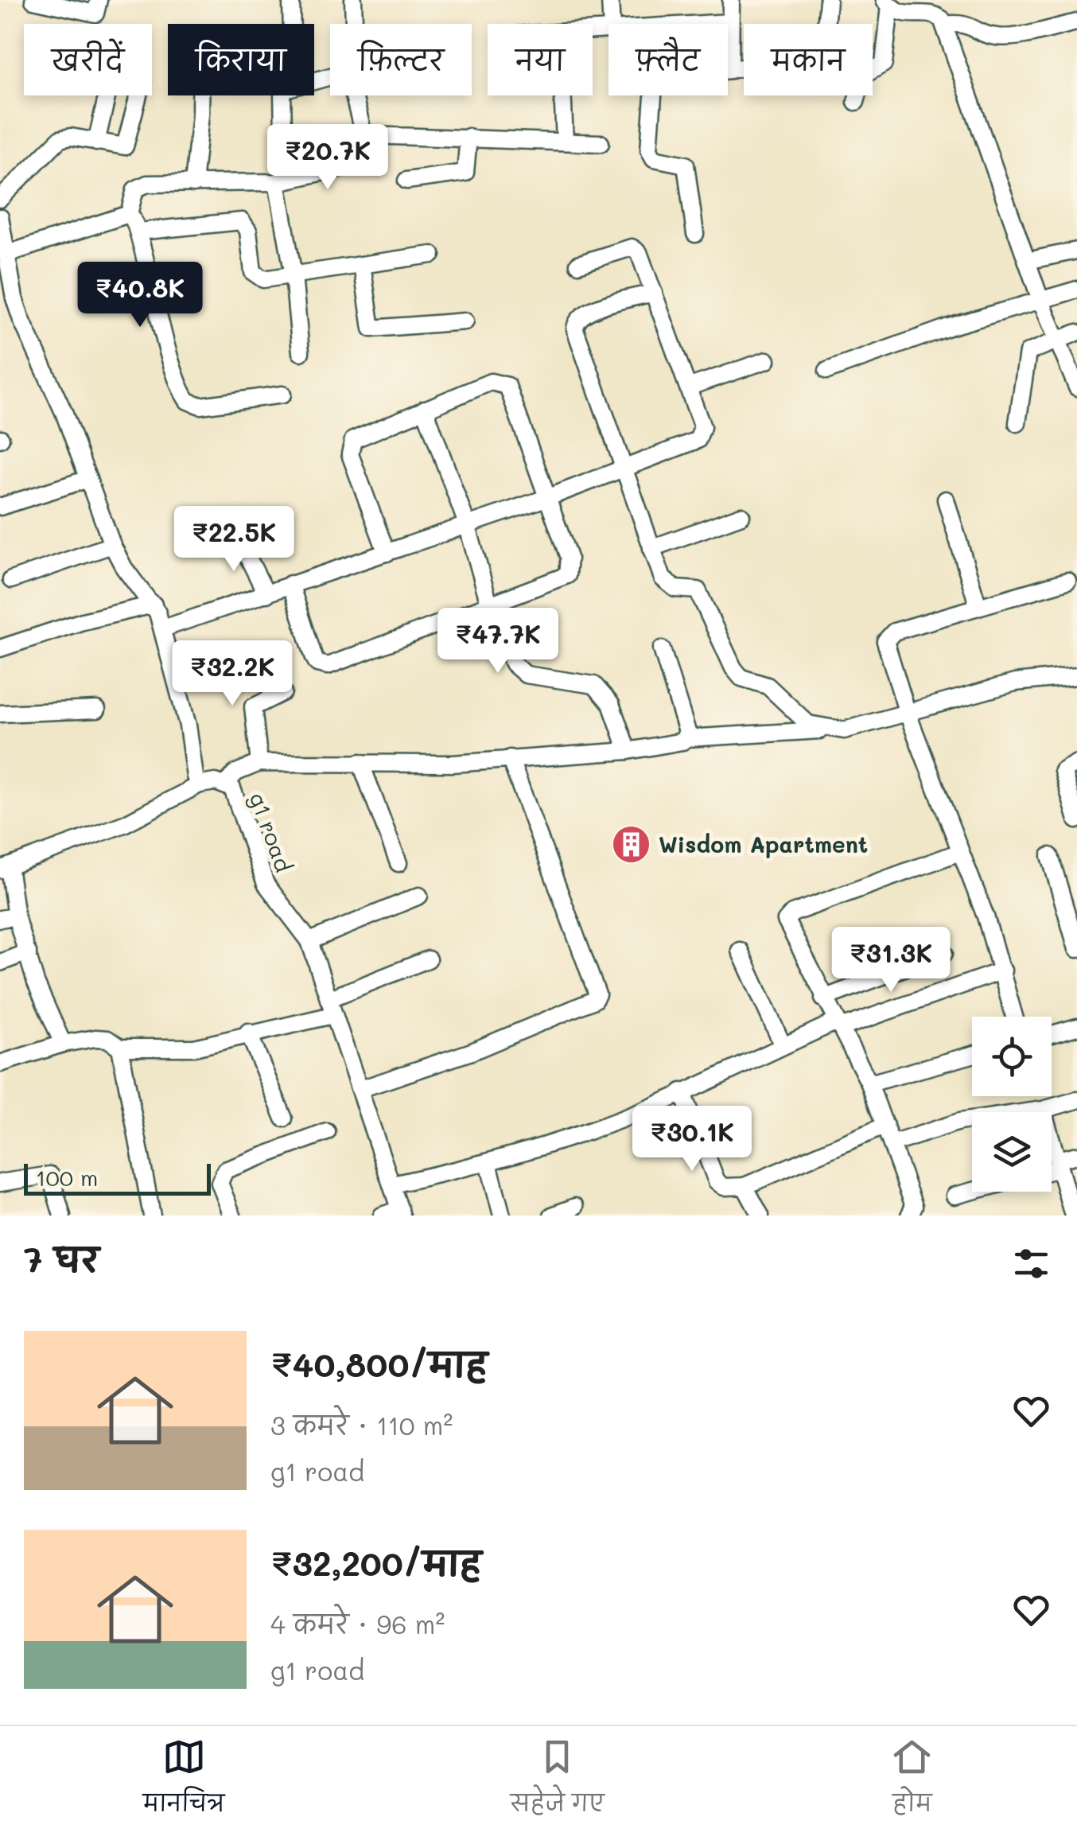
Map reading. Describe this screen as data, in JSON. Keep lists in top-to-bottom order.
{
  "streets": {
    "street": ["g1 road"]
  },
  "places": {
    "building": ["Wisdom Apartment"]
  },
  "scale_bar": "100 m",
  "page": {
    "chip": [
      "खरीदें",
      "किराया",
      "फ़िल्टर",
      "नया",
      "फ़्लैट",
      "मकान"
    ],
    "price": [
      "₹20.7K",
      "₹40.8K",
      "₹22.5K",
      "₹47.7K",
      "₹32.2K",
      "₹31.3K",
      "₹30.1K"
    ],
    "scale": "100 m",
    "heading": "7 घर",
    "list": [
      {
        "name": "₹40,800/माह",
        "note": "3 कमरे · 110 m² · g1 road"
      },
      {
        "name": "₹32,200/माह",
        "note": "4 कमरे · 96 m² · g1 road"
      }
    ],
    "tabs": ["मानचित्र", "सहेजे गए", "होम"]
  }
}
